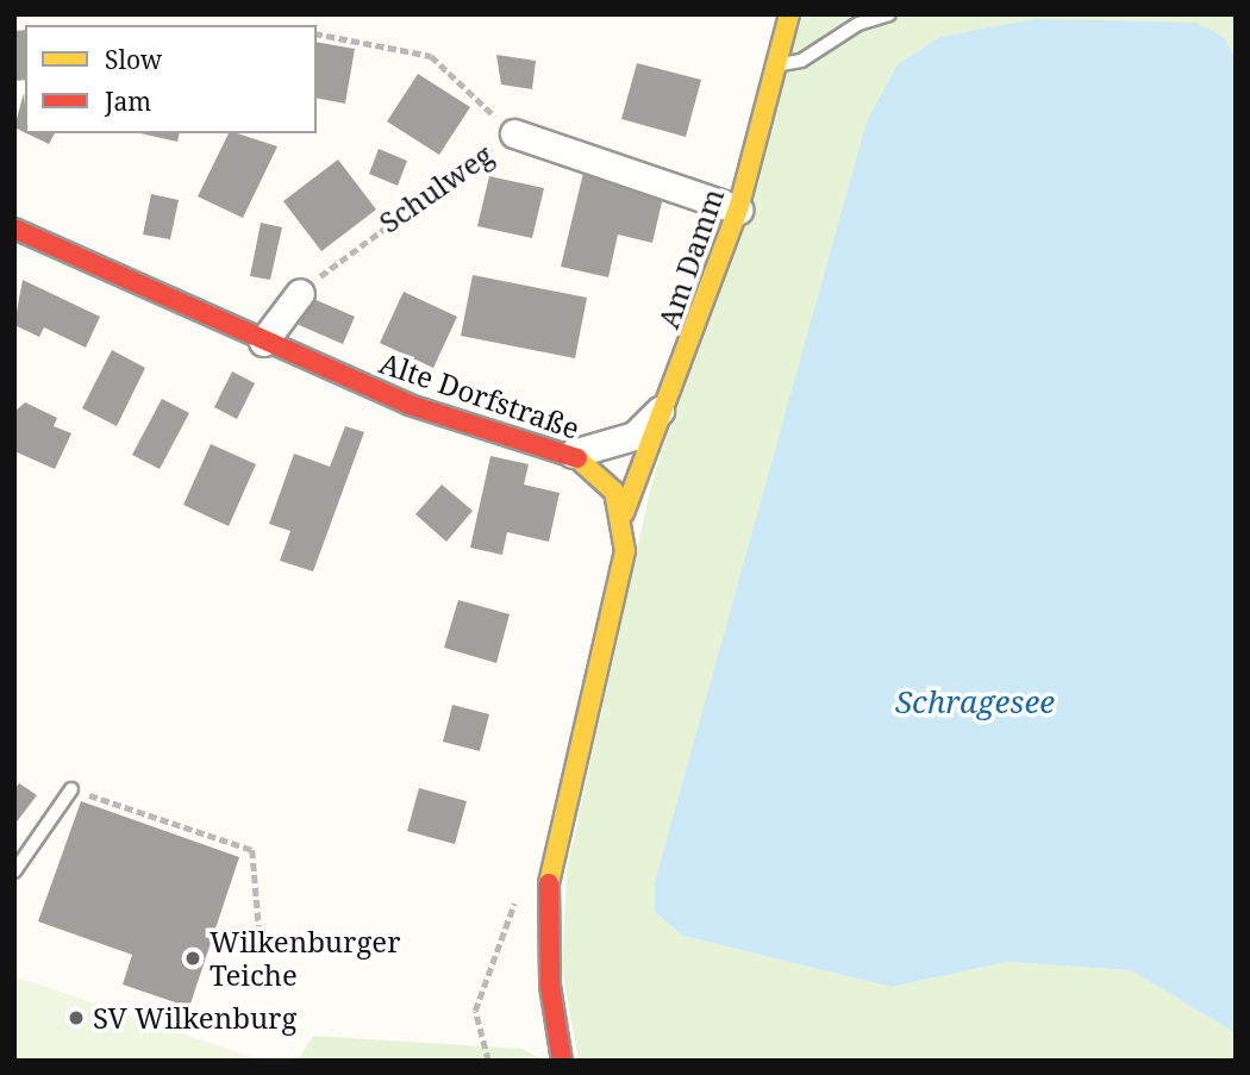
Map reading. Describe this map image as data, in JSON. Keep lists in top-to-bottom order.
{
  "streets": {
    "street": ["Schulweg", "Am Damm", "Alte Dorfstraße"]
  },
  "crossings": [
    ["Schulweg", "Am Damm"],
    ["Am Damm", "Alte Dorfstraße"]
  ],
  "water": ["Schragesee"],
  "places": ["Wilkenburger Teiche", "SV Wilkenburg"],
  "legend": ["Slow", "Jam"]
}
